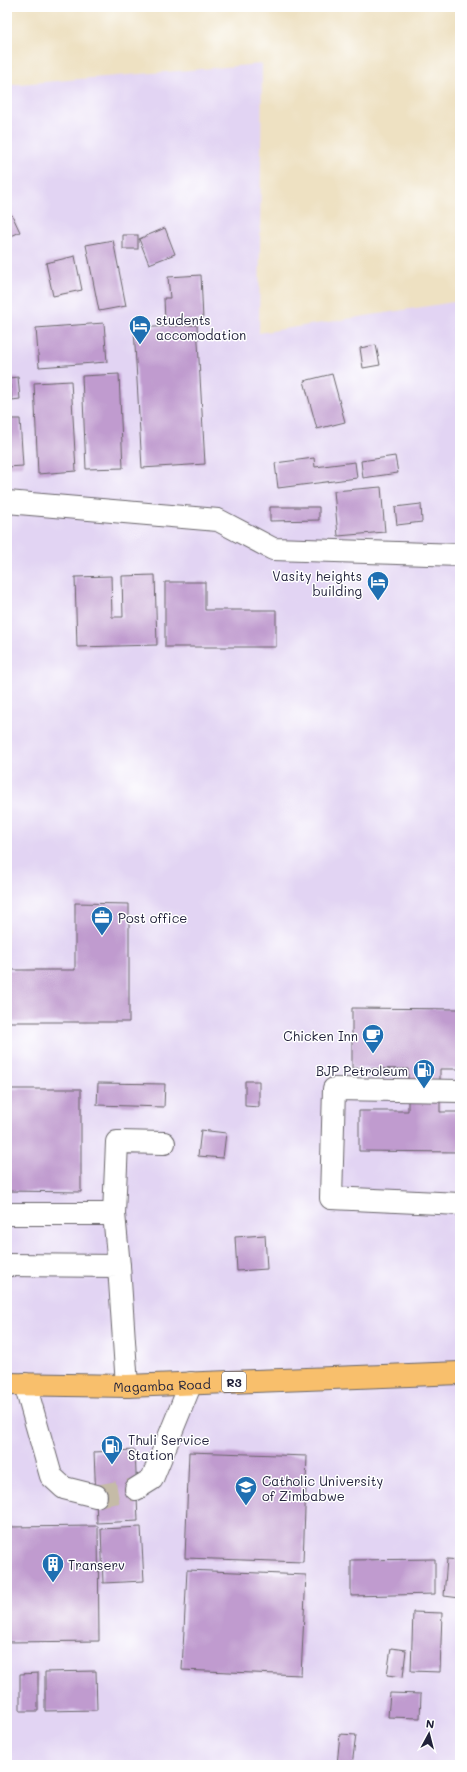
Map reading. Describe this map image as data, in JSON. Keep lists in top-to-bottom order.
{
  "streets": {
    "highway": ["R3", "Magamba Road"]
  },
  "places": {
    "hotel": ["students accomodation", "Vasity heights building"],
    "office": ["Post office"],
    "cafe": ["Chicken Inn"],
    "fuel station": ["BJP Petroleum", "Thuli Service Station"],
    "school or university": ["Catholic University of Zimbabwe"],
    "building": ["Transerv"]
  },
  "north": "top"
}
